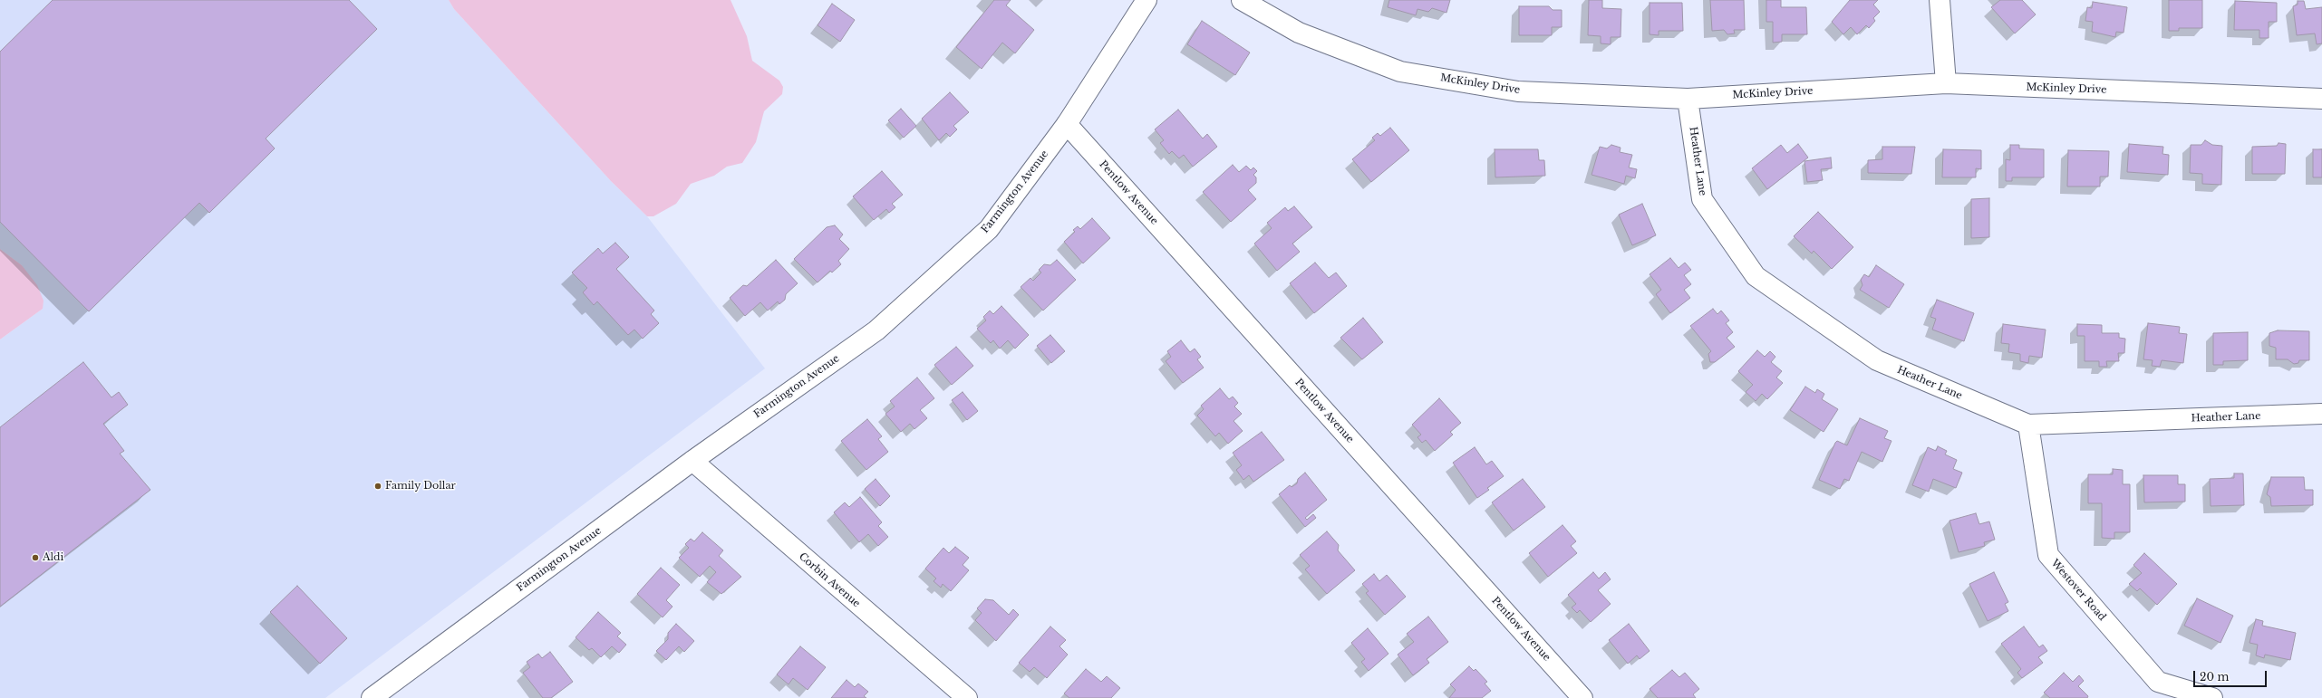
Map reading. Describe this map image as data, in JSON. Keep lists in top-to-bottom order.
{
  "streets": {
    "street": [
      "McKinley Drive",
      "Heather Lane",
      "Farmington Avenue",
      "Pentlow Avenue",
      "Corbin Avenue",
      "Westover Road"
    ]
  },
  "crossings": [
    ["McKinley Drive", "Heather Lane"],
    ["Heather Lane", "Westover Road"],
    ["Farmington Avenue", "Pentlow Avenue"],
    ["Farmington Avenue", "Corbin Avenue"]
  ],
  "places": ["Family Dollar", "Aldi"],
  "scale_bar": "20 m"
}
